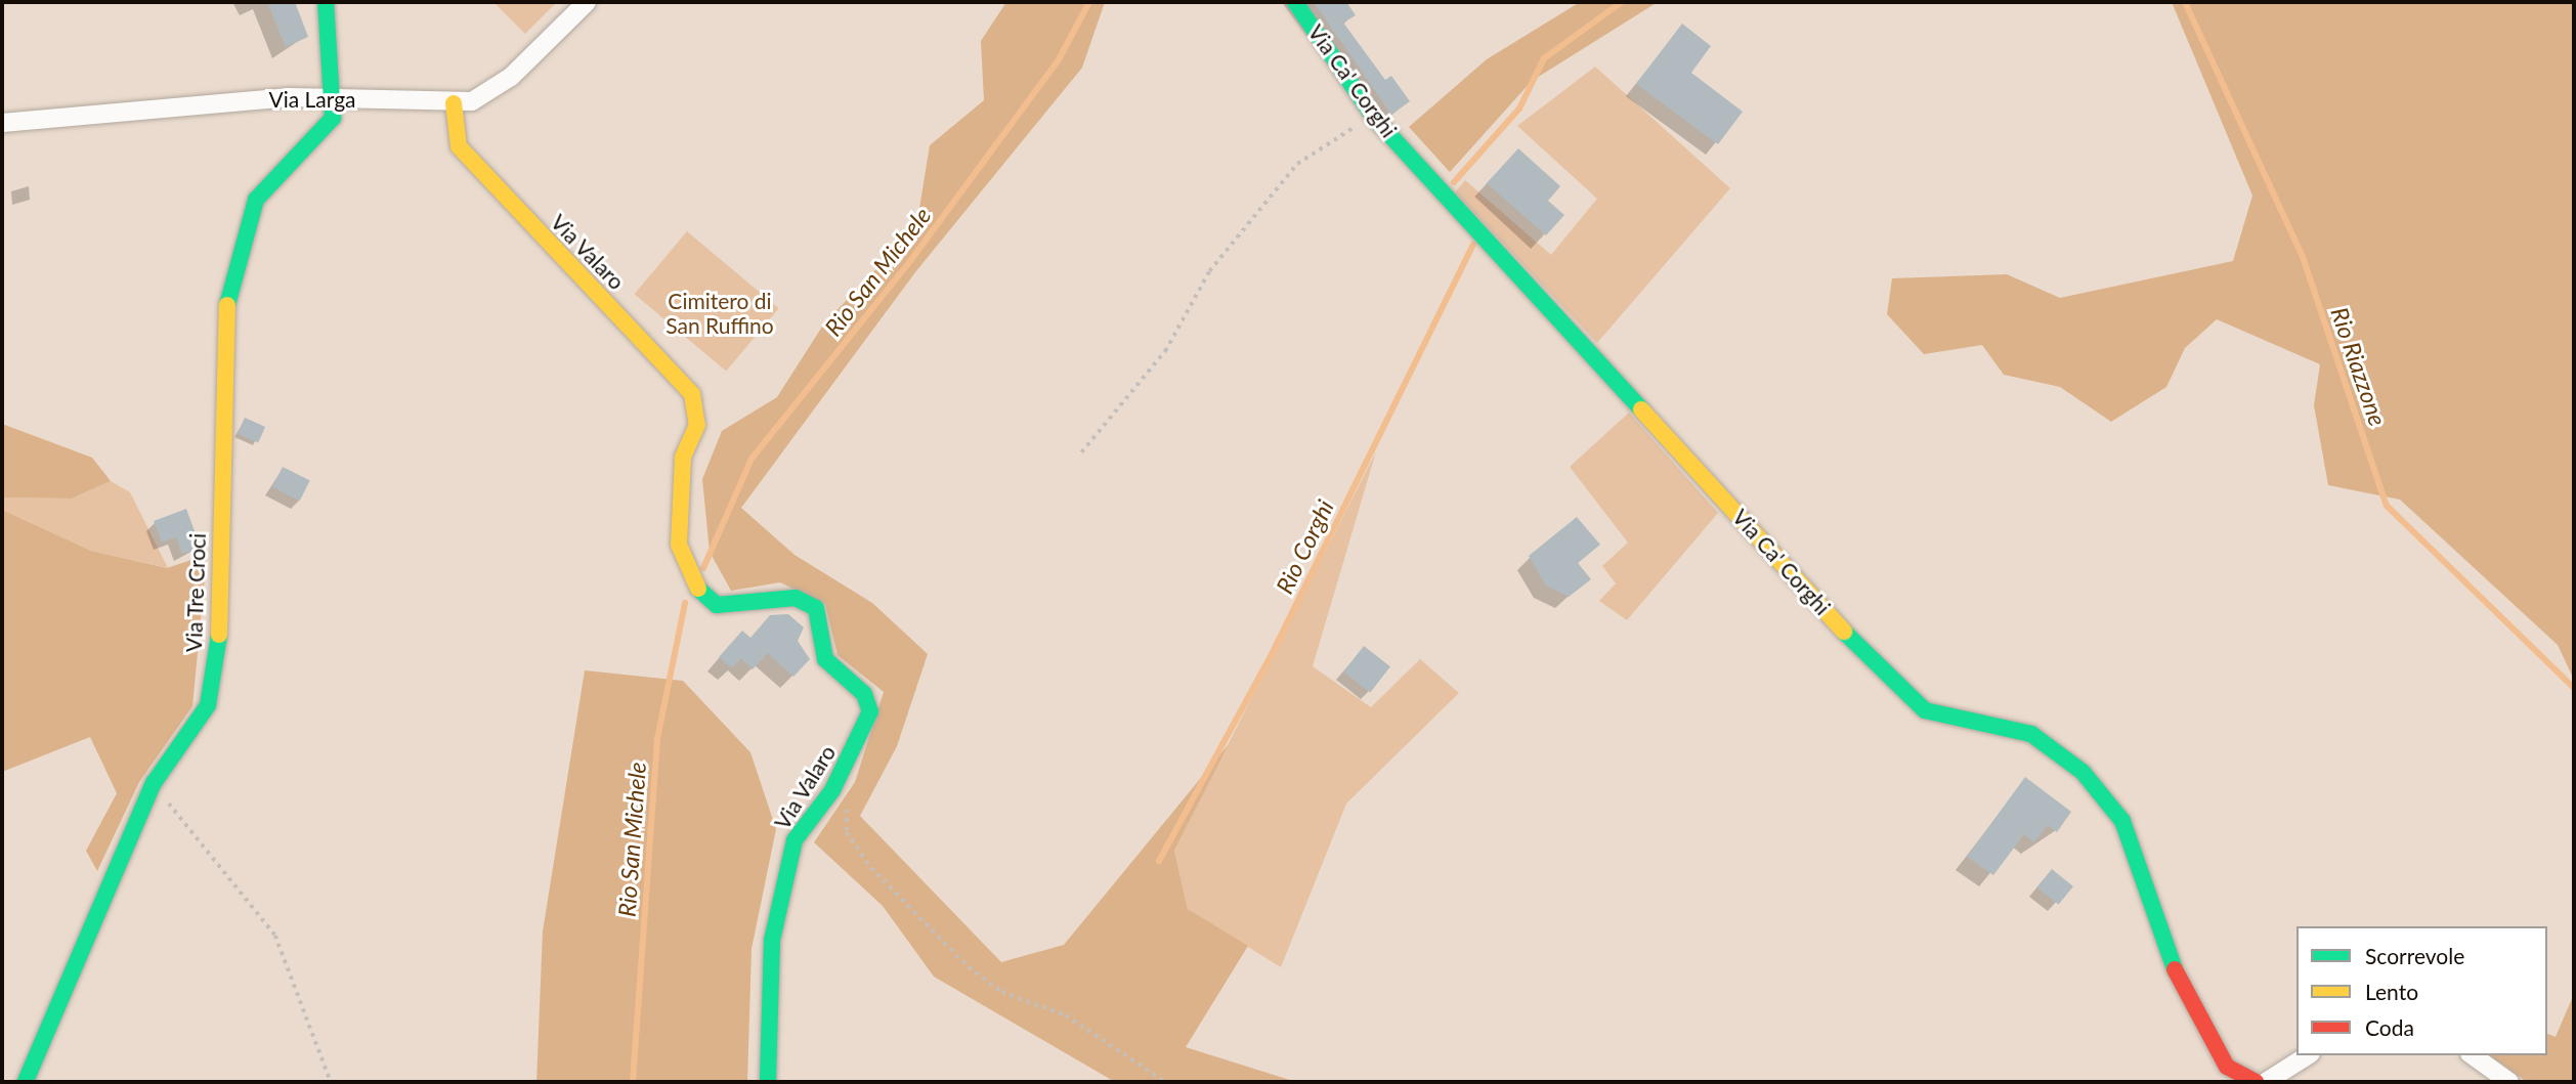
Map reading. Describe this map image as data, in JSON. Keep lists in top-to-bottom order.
{
  "streets": {
    "street": [
      "Via Ca' Corghi",
      "Via Larga",
      "Via Valaro",
      "Via Tre Croci"
    ]
  },
  "crossings": [
    ["Via Larga", "Via Valaro"],
    ["Via Larga", "Via Tre Croci"]
  ],
  "water": ["Rio San Michele", "Rio Riazzone", "Rio Corghi"],
  "parks": ["Cimitero di San Ruffino"],
  "legend": ["Scorrevole", "Lento", "Coda"]
}
